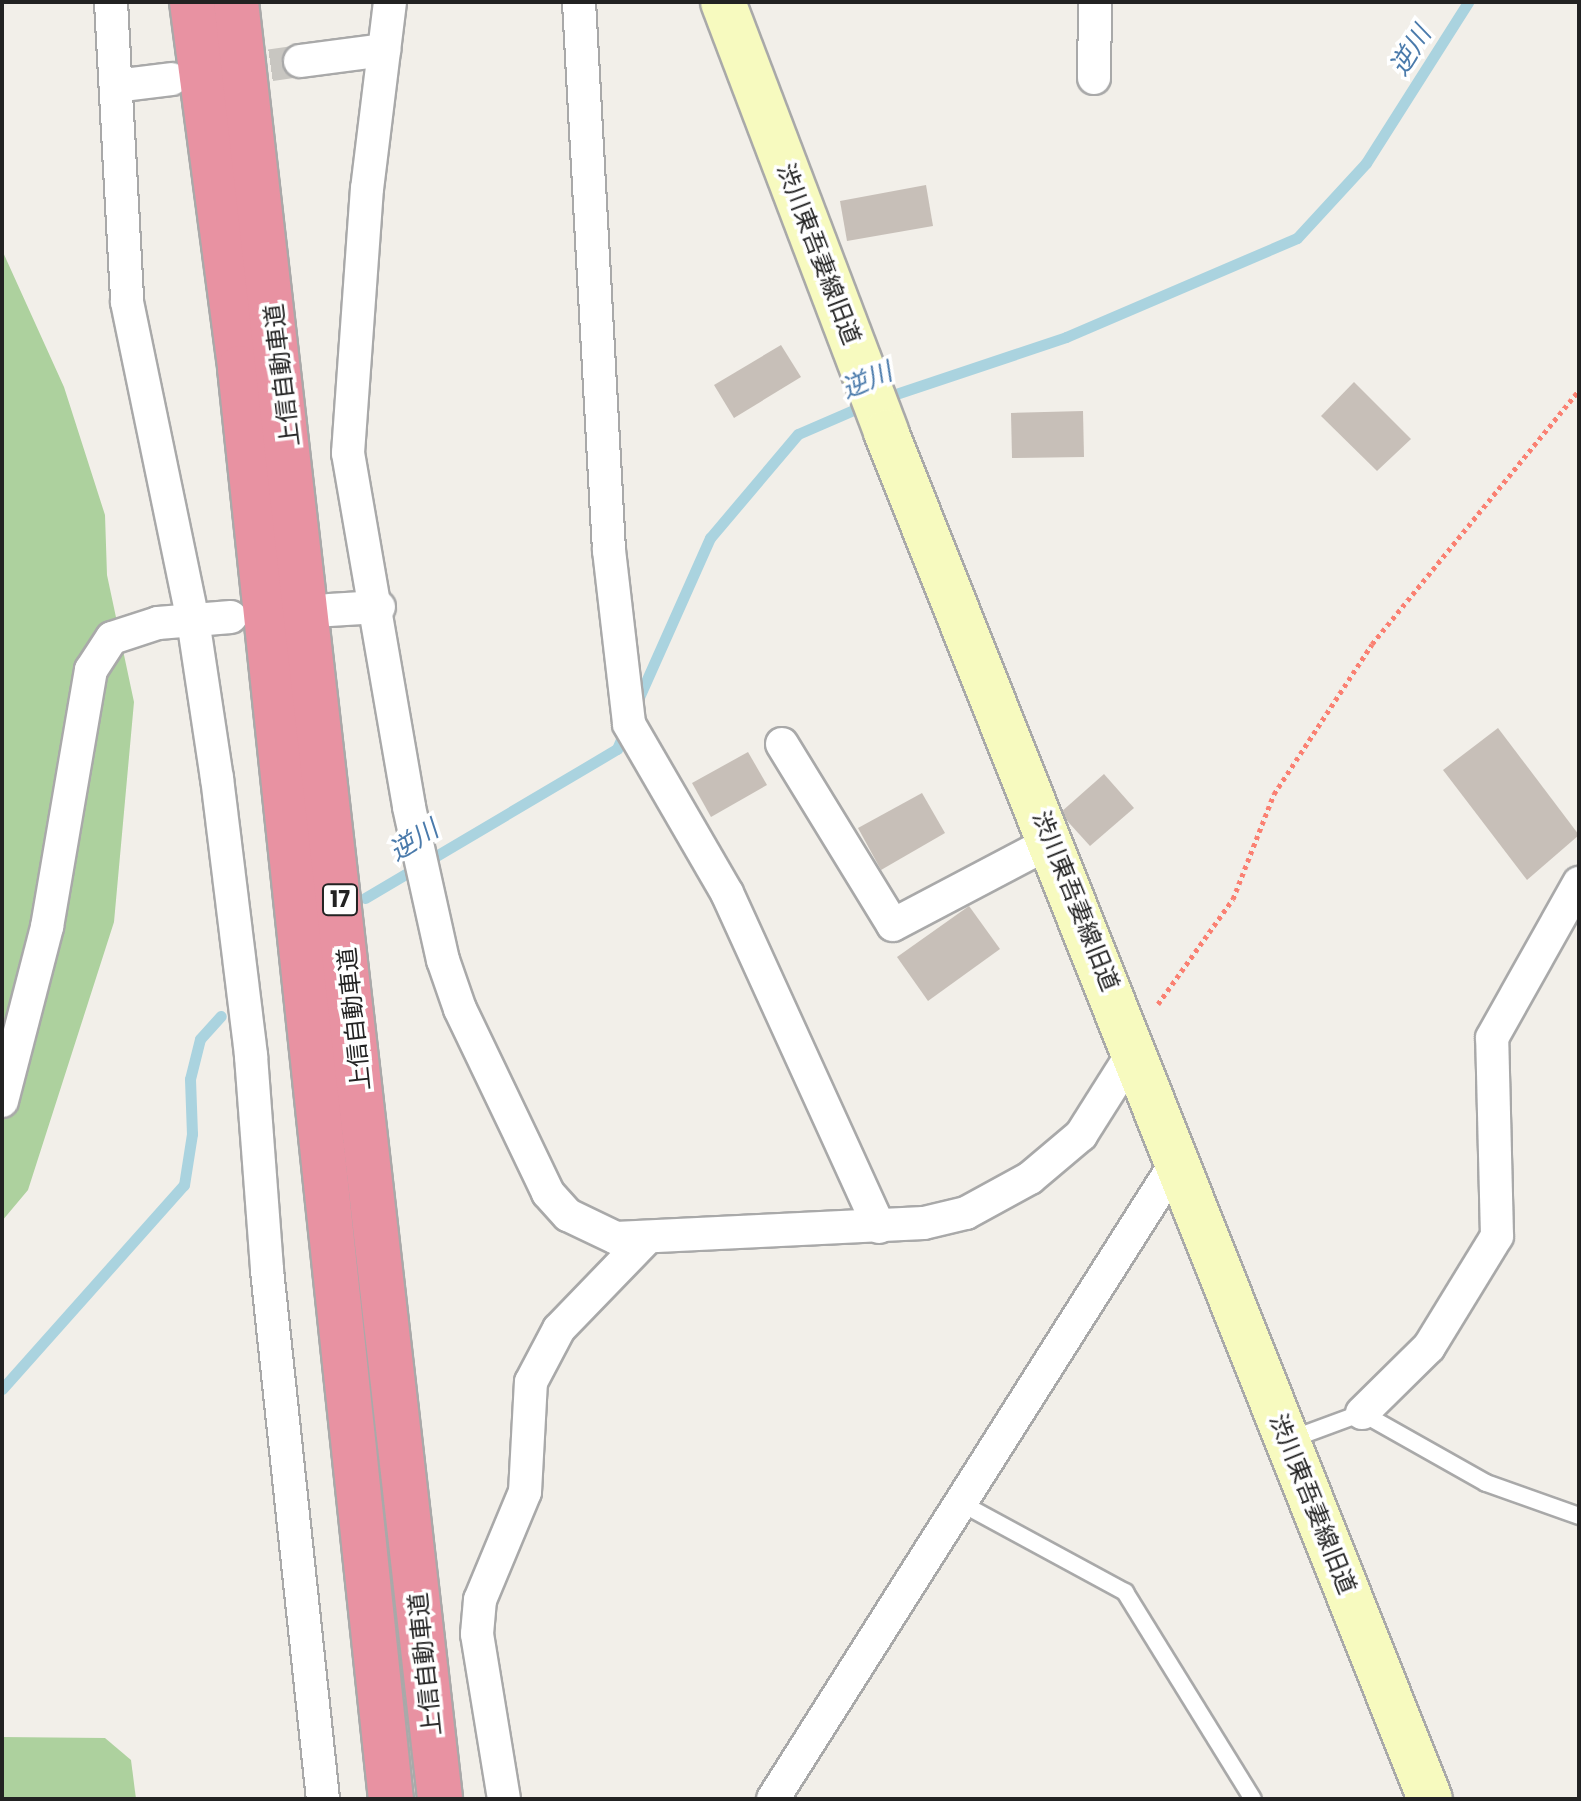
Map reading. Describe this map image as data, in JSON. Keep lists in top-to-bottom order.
{
  "streets": {
    "highway": ["上信自動車道", "17"],
    "street": ["渋川東吾妻線旧道"]
  },
  "water": ["逆川"]
}
